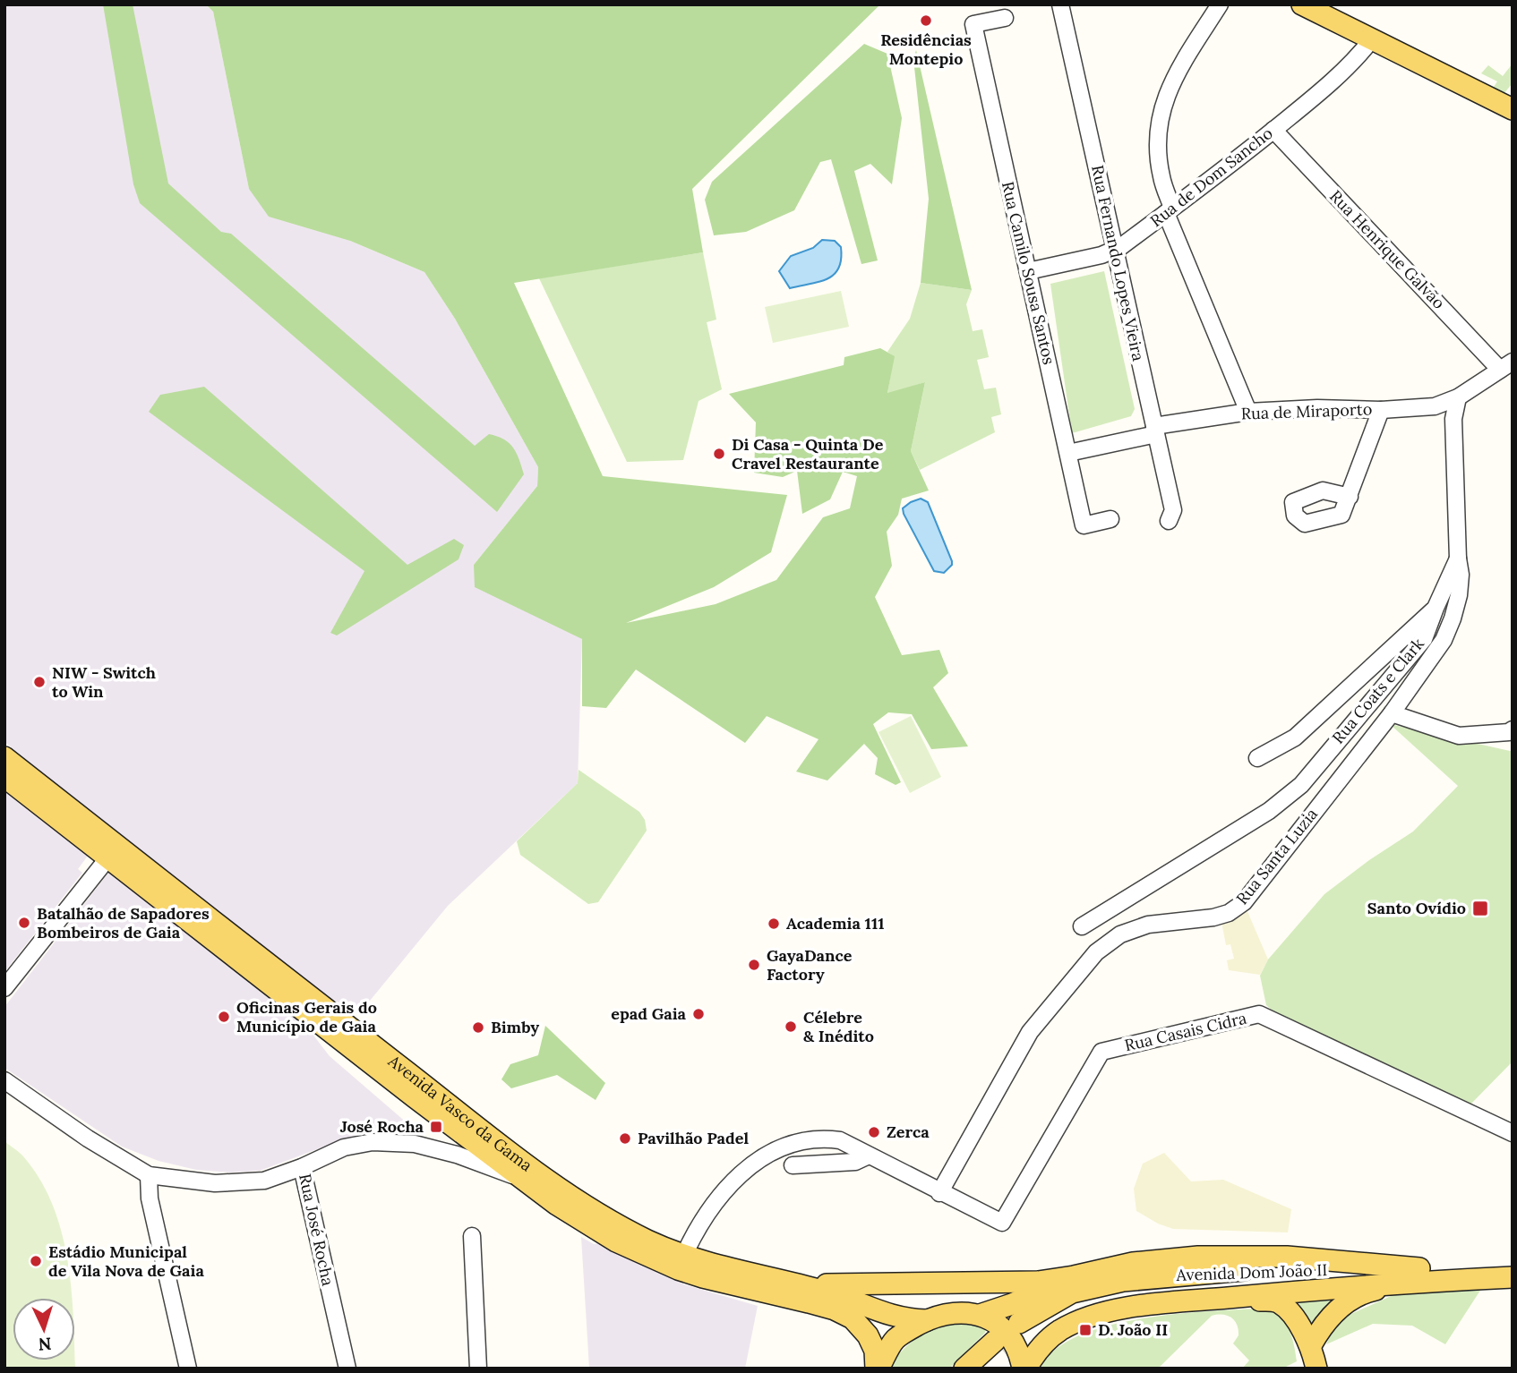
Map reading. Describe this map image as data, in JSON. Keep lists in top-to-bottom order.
{
  "streets": {
    "main road": ["Avenida Vasco da Gama", "Avenida Dom João II"],
    "street": [
      "Rua de Dom Sancho",
      "Rua Henrique Galvão",
      "Rua Fernando Lopes Vieira",
      "Rua Camilo Sousa Santos",
      "Rua de Miraporto",
      "Rua Coats e Clark",
      "Rua Santa Luzia",
      "Rua Casais Cidra",
      "Rua José Rocha"
    ]
  },
  "crossings": [
    ["Rua de Dom Sancho", "Rua Henrique Galvão"],
    ["Rua de Dom Sancho", "Rua Fernando Lopes Vieira"],
    ["Rua de Dom Sancho", "Rua Camilo Sousa Santos"],
    ["Rua Fernando Lopes Vieira", "Rua de Miraporto"],
    ["Rua Camilo Sousa Santos", "Rua de Miraporto"],
    ["Rua de Miraporto", "Rua Coats e Clark"],
    ["Rua Coats e Clark", "Rua Santa Luzia"],
    ["Rua Santa Luzia", "Rua Casais Cidra"],
    ["Avenida Vasco da Gama", "Rua José Rocha"]
  ],
  "places": {
    "other": [
      "Residências Montepio",
      "Di Casa - Quinta De Cravel Restaurante",
      "NIW - Switch to Win",
      "Batalhão de Sapadores Bombeiros de Gaia",
      "Academia 111",
      "GayaDance Factory",
      "epad Gaia",
      "Oficinas Gerais do Município de Gaia",
      "Célebre & Inédito",
      "Bimby",
      "Zerca",
      "Pavilhão Padel",
      "Estádio Municipal de Vila Nova de Gaia"
    ],
    "transit": ["Santo Ovídio", "José Rocha", "D. João II"]
  },
  "north": "bottom"
}
